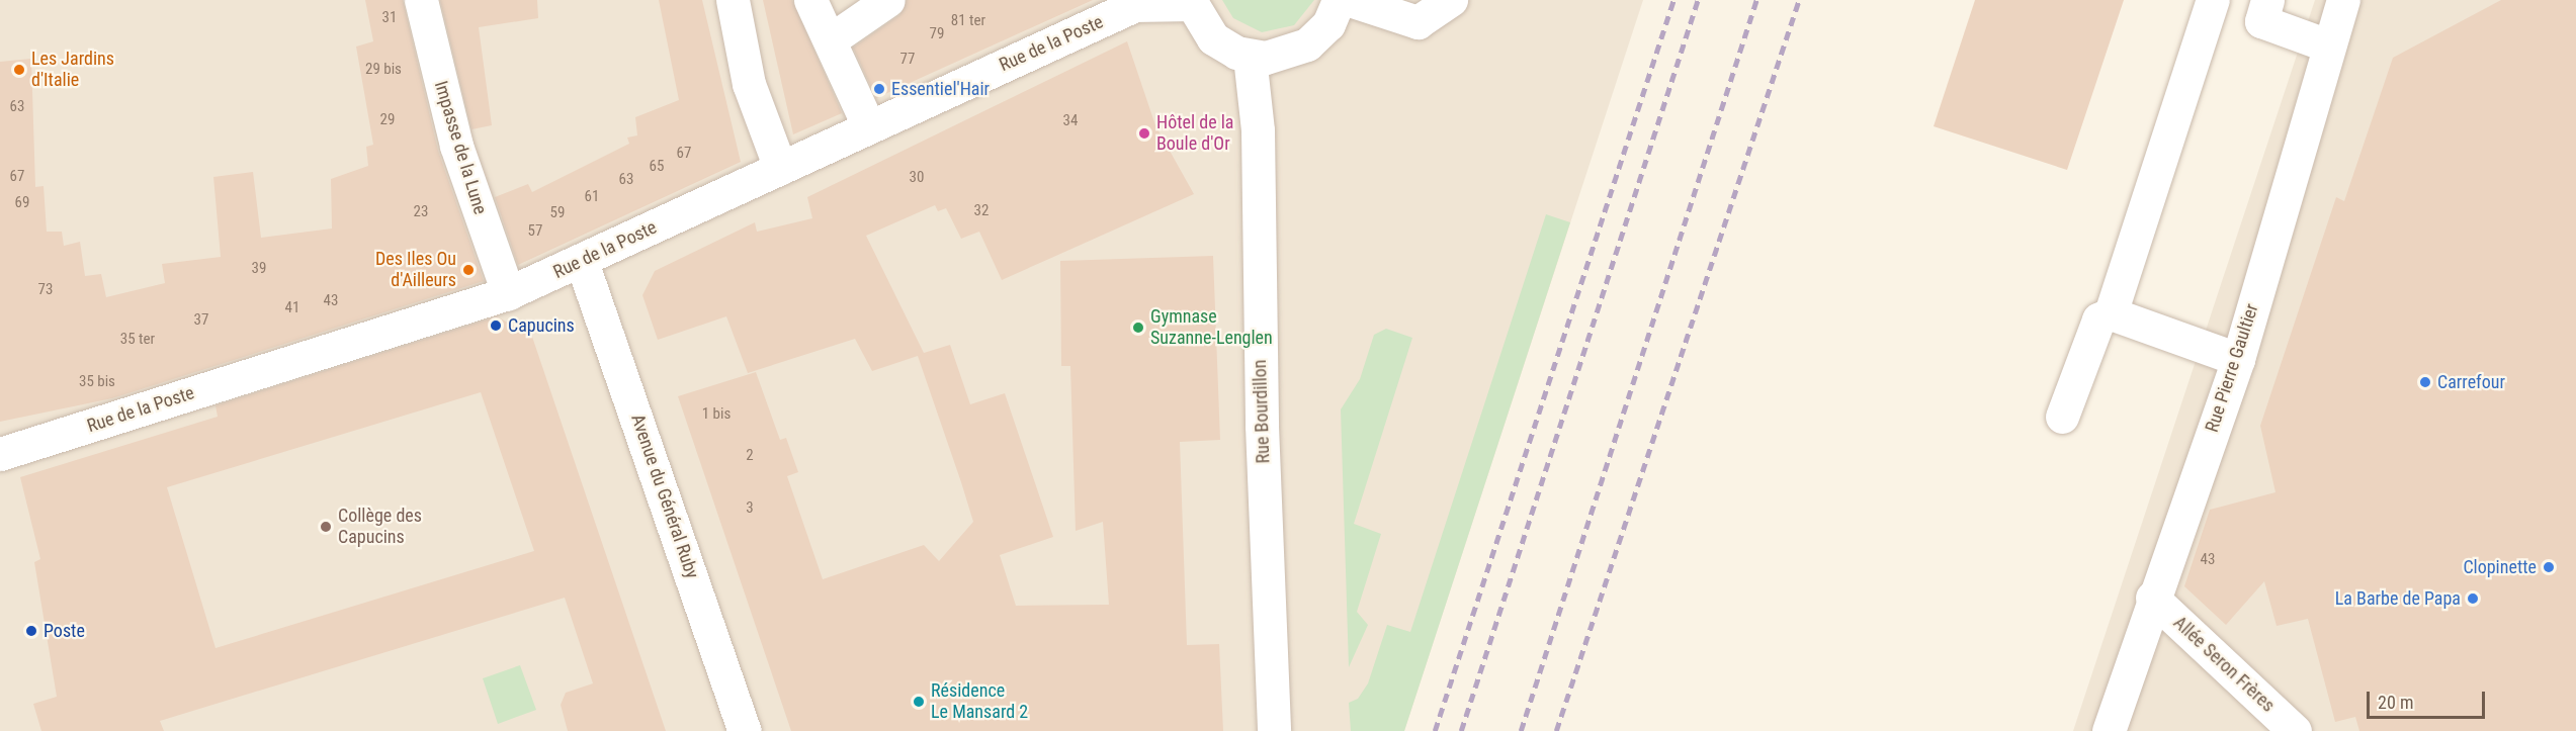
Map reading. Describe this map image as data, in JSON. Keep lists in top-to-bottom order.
{
  "streets": {
    "street": [
      "Rue de la Poste",
      "Impasse de la Lune",
      "Rue Pierre Gaultier",
      "Rue Bourdillon",
      "Avenue du Général Ruby",
      "Allée Seron Frères"
    ]
  },
  "crossings": [
    ["Rue de la Poste", "Impasse de la Lune"],
    ["Rue de la Poste", "Avenue du Général Ruby"],
    ["Rue Pierre Gaultier", "Allée Seron Frères"]
  ],
  "places": [
    "Les Jardins d'Italie",
    "Essentiel'Hair",
    "Hôtel de la Boule d'Or",
    "Des Iles Ou d'Ailleurs",
    "Capucins",
    "Gymnase Suzanne-Lenglen",
    "Carrefour",
    "Collège des Capucins",
    "Clopinette",
    "La Barbe de Papa",
    "Poste",
    "Résidence Le Mansard 2"
  ],
  "house_numbers": [
    "31",
    "81 ter",
    "79",
    "77",
    "29 bis",
    "63",
    "29",
    "34",
    "67",
    "65",
    "67",
    "30",
    "63",
    "61",
    "69",
    "32",
    "23",
    "59",
    "57",
    "39",
    "73",
    "43",
    "41",
    "37",
    "35 ter",
    "35 bis",
    "1 bis",
    "2",
    "3",
    "43"
  ],
  "scale_bar": "20 m"
}
